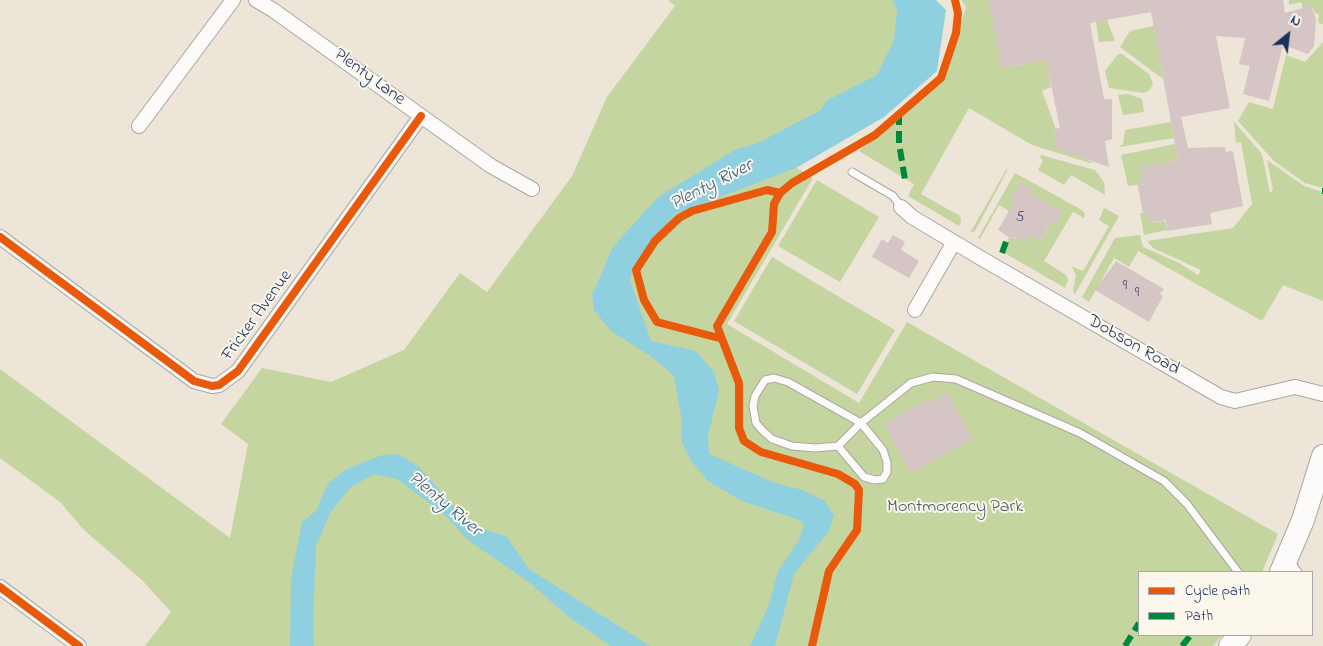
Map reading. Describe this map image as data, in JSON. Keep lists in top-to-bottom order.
{
  "streets": {
    "street": ["Plenty Lane", "Fricker Avenue", "Dobson Road"]
  },
  "crossings": [
    ["Plenty Lane", "Fricker Avenue"]
  ],
  "water": ["Plenty River"],
  "parks": ["Montmorency Park"],
  "house_numbers": ["5", "9", "9"],
  "legend": ["Cycle path", "Path"],
  "north": "top right"
}
